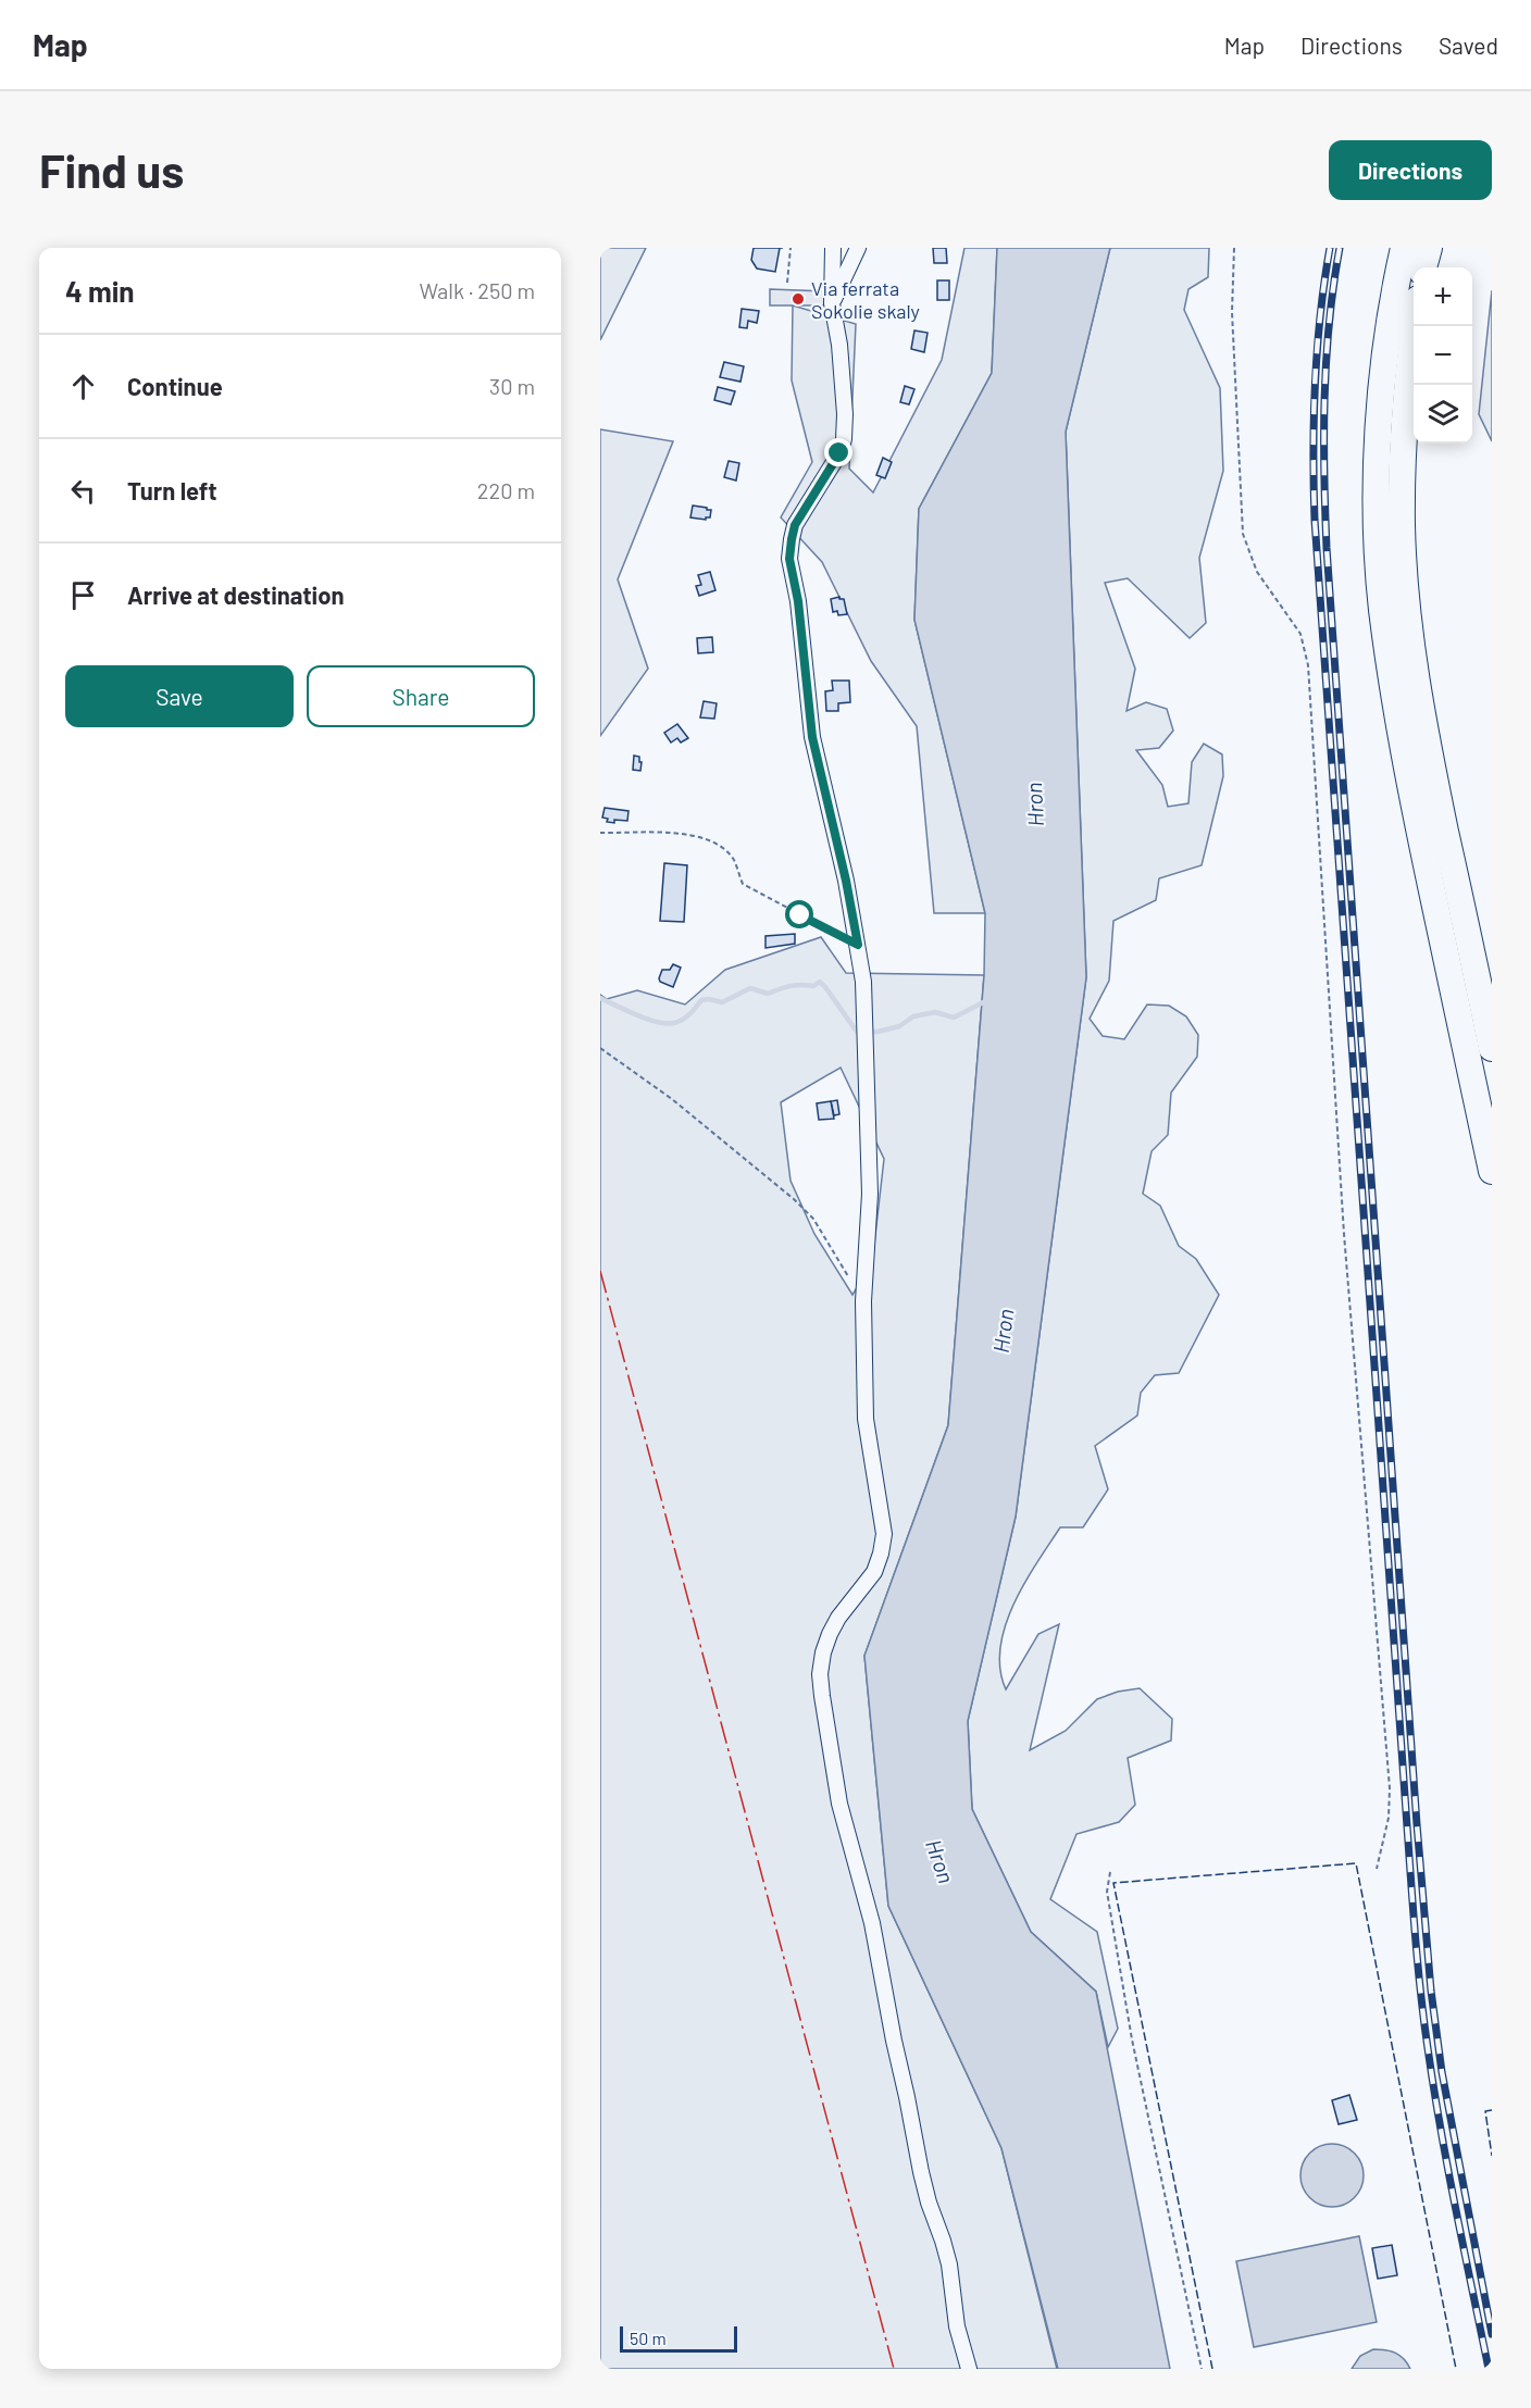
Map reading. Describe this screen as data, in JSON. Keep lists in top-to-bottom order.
{
  "water": ["Hron"],
  "places": ["Via ferrata Sokolie skaly"],
  "scale_bar": "50 m",
  "page": {
    "header": "Map",
    "nav": ["Map", "Directions", "Saved"],
    "buttons": [
      "Directions",
      ["Save", "Share"]
    ],
    "title": "Find us",
    "heading": ["4 min", "Walk · 250 m"],
    "map_buttons": ["+", "−"],
    "list": [
      ["Continue", "30 m"],
      ["Turn left", "220 m"],
      "Arrive at destination"
    ],
    "scale": "50 m"
  }
}
